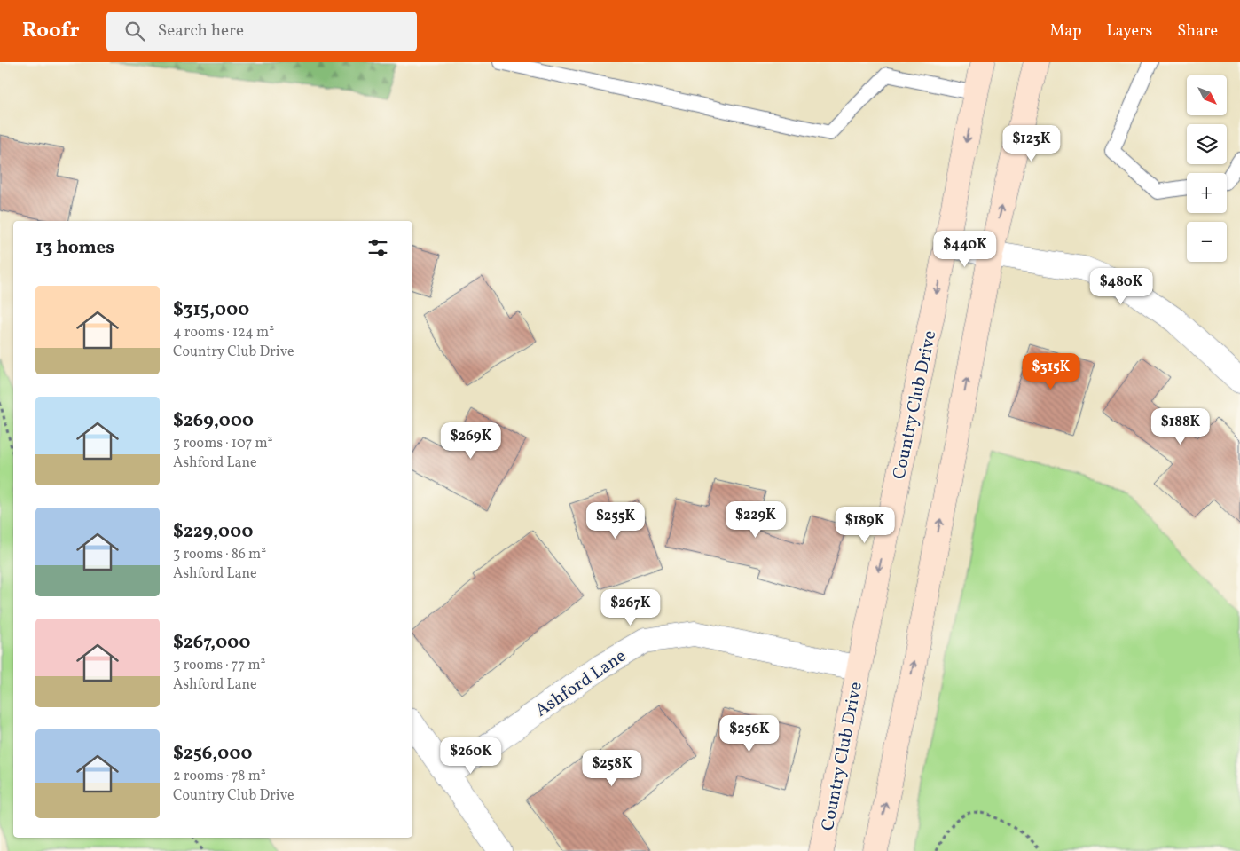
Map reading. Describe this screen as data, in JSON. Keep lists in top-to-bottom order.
{
  "streets": {
    "main road": ["Country Club Drive"],
    "street": ["Ashford Lane"]
  },
  "crossings": [
    ["Country Club Drive", "Ashford Lane"]
  ],
  "north": "bottom right",
  "page": {
    "header": "Roofr",
    "search": "Search here",
    "nav": ["Map", "Layers", "Share"],
    "map_buttons": ["+", "−"],
    "price": [
      "$123K",
      "$440K",
      "$480K",
      "$315K",
      "$188K",
      "$269K",
      "$229K",
      "$255K",
      "$189K",
      "$267K",
      "$256K",
      "$260K",
      "$258K"
    ],
    "heading": "13 homes",
    "list": [
      {
        "name": "$315,000",
        "note": "4 rooms · 124 m² · Country Club Drive"
      },
      {
        "name": "$269,000",
        "note": "3 rooms · 107 m² · Ashford Lane"
      },
      {
        "name": "$229,000",
        "note": "3 rooms · 86 m² · Ashford Lane"
      },
      {
        "name": "$267,000",
        "note": "3 rooms · 77 m² · Ashford Lane"
      },
      {
        "name": "$256,000",
        "note": "2 rooms · 78 m² · Country Club Drive"
      }
    ]
  }
}
